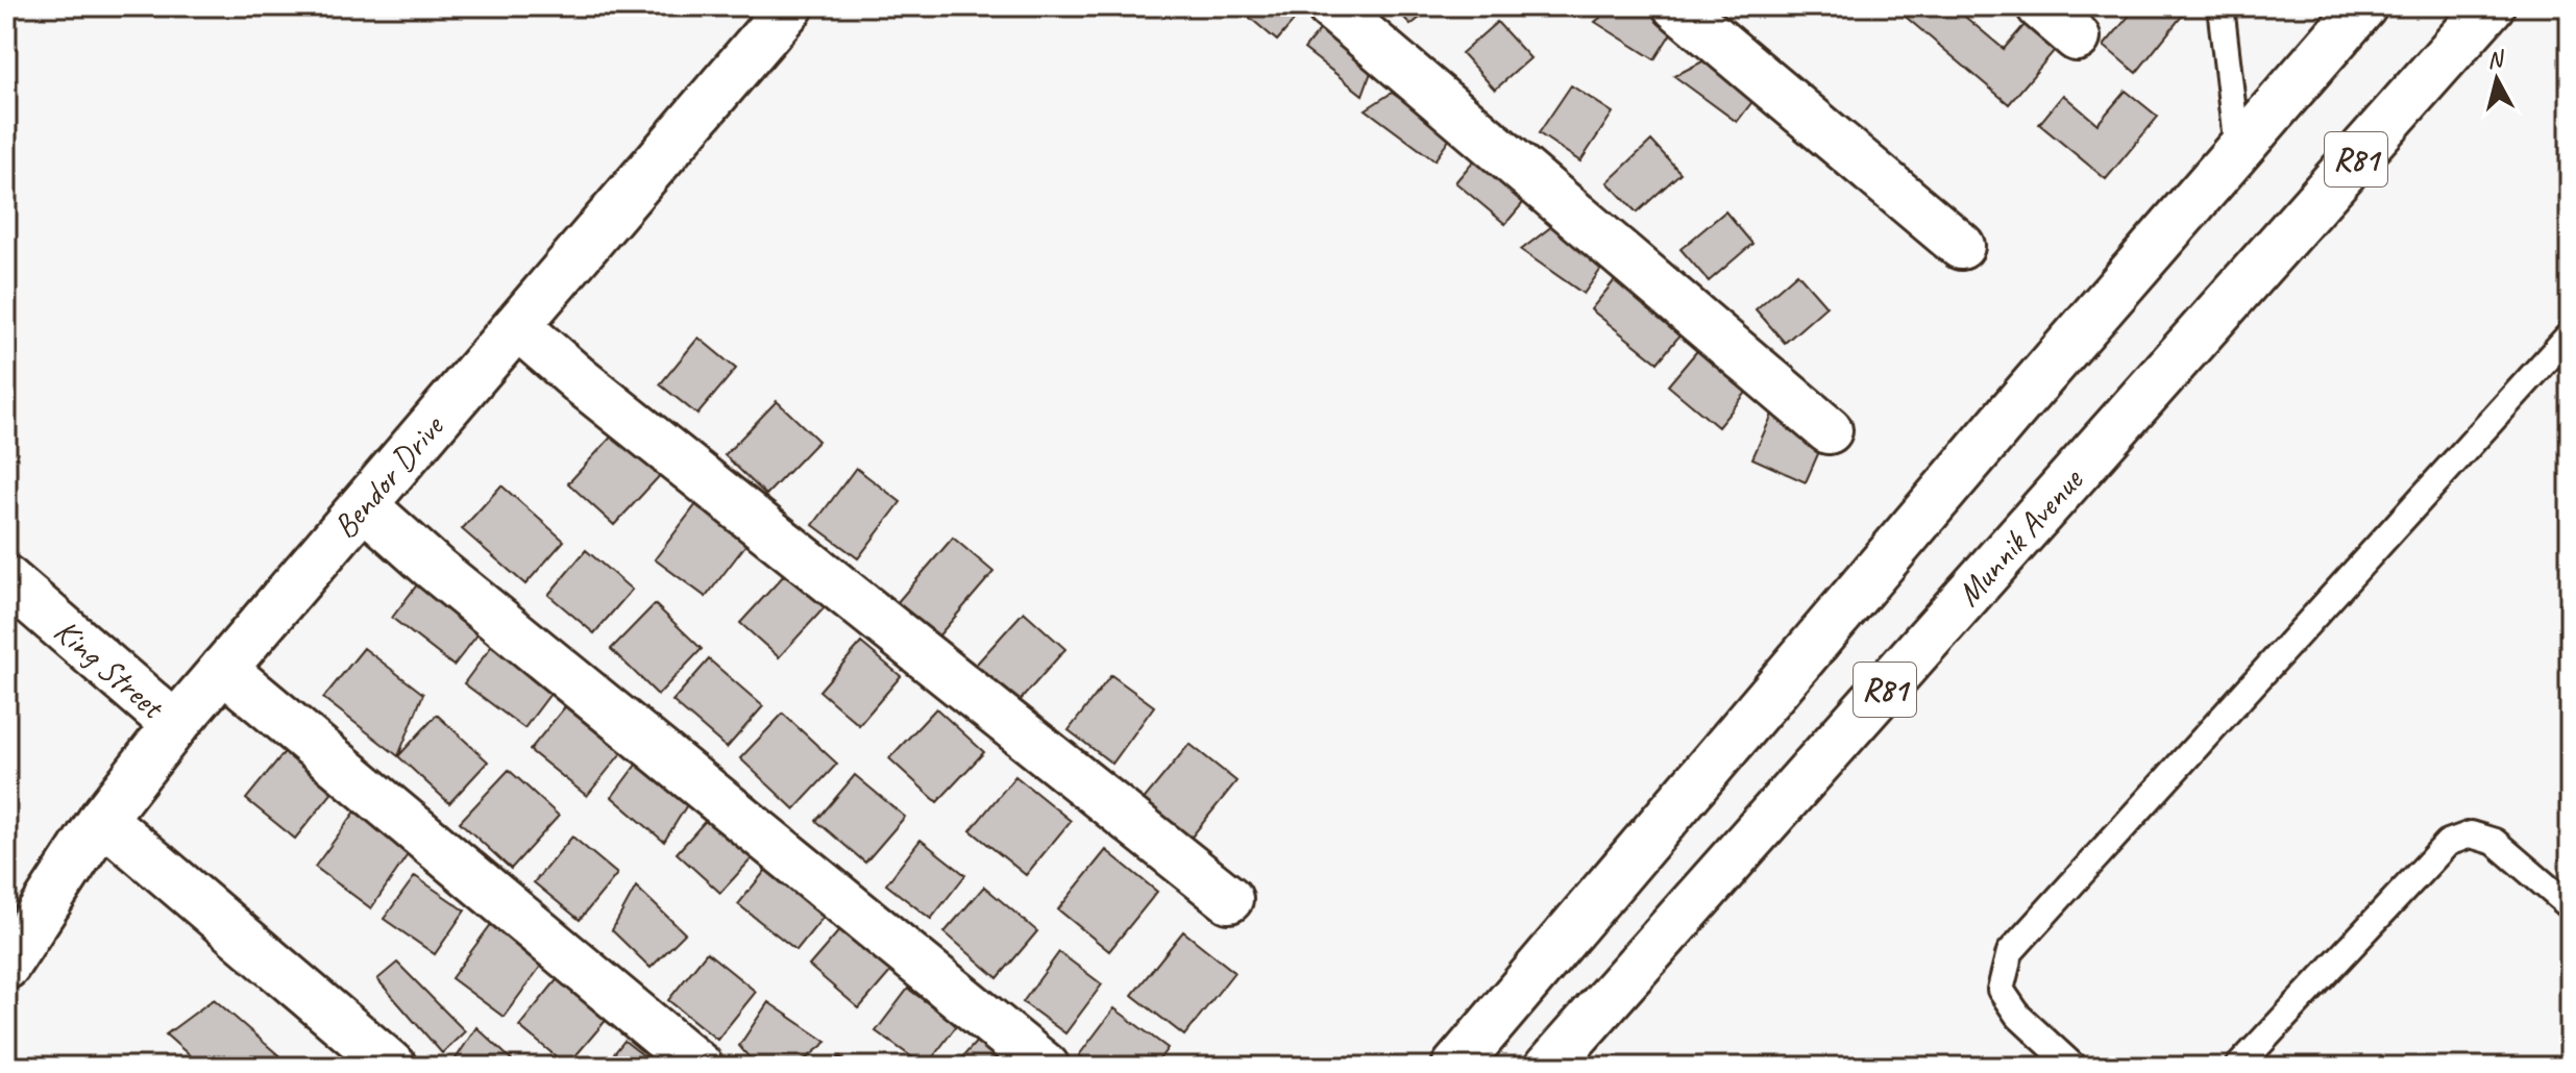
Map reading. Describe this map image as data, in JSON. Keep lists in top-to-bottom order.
{
  "streets": {
    "street": [
      "R81",
      "Bendor Drive",
      "Munnik Avenue",
      "King Street"
    ]
  },
  "crossings": [
    ["Bendor Drive", "King Street"]
  ],
  "north": "top"
}
